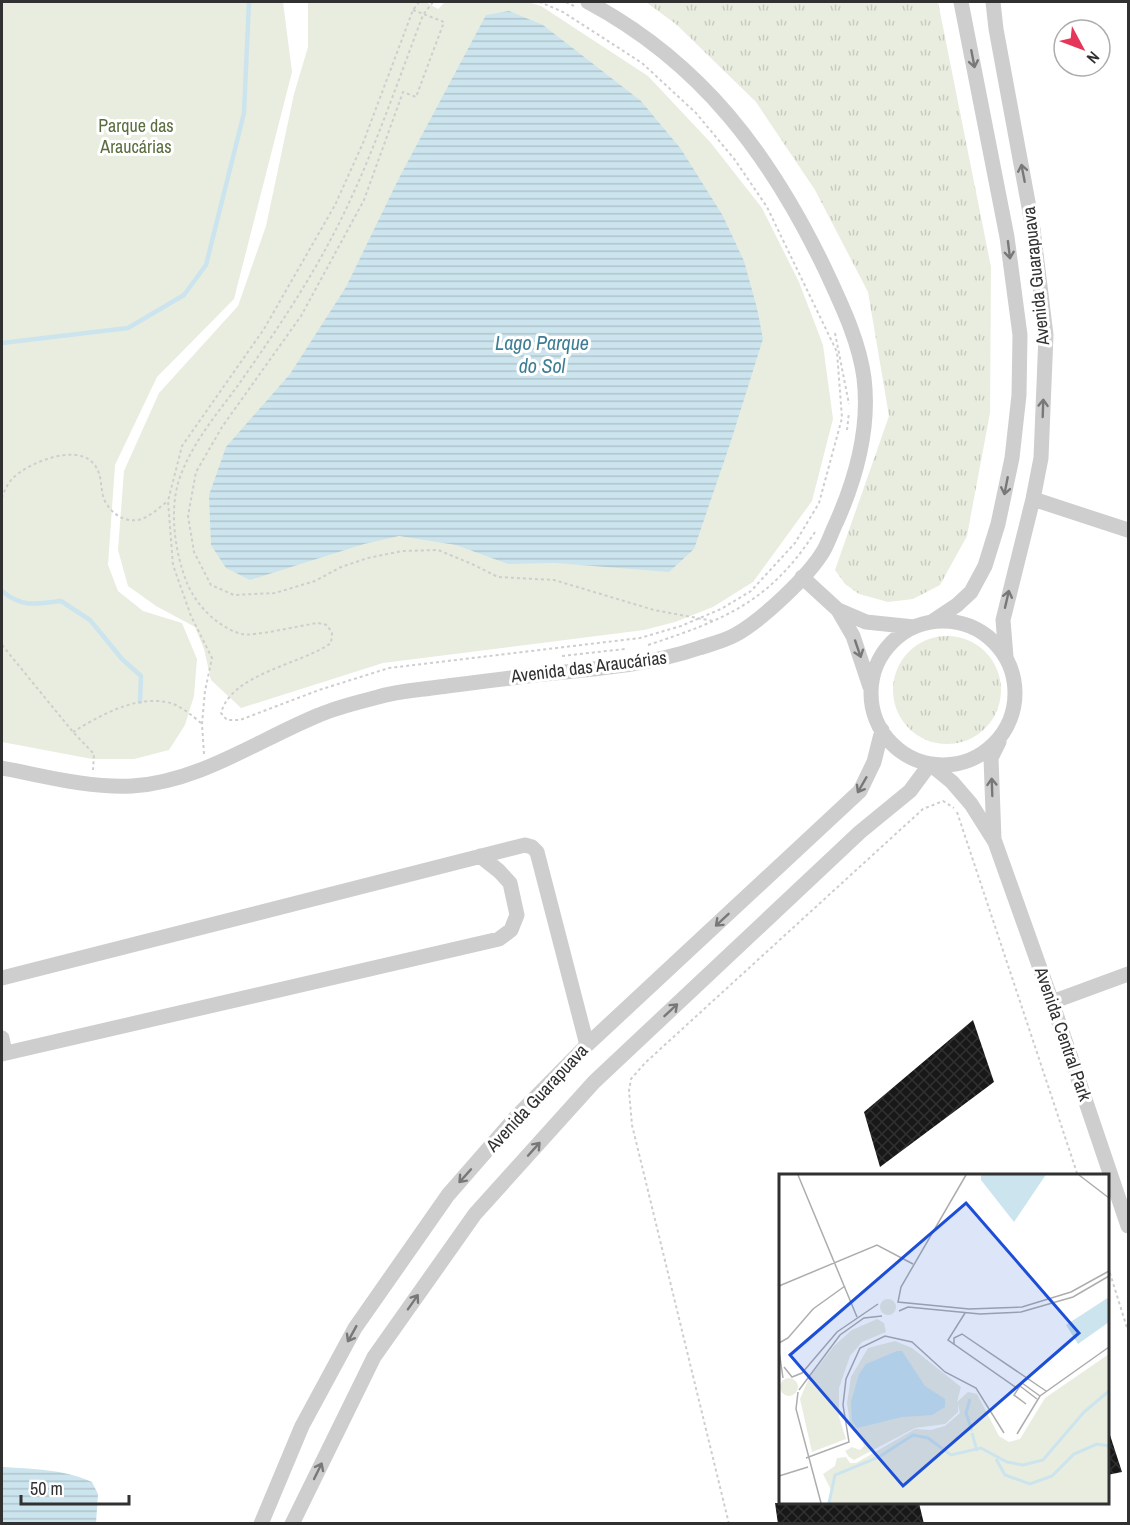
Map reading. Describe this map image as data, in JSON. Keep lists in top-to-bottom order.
{
  "streets": {
    "street": ["Avenida Guarapuava", "Avenida das Araucárias", "Avenida Central Park"]
  },
  "water": ["Lago Parque do Sol"],
  "parks": ["Parque das Araucárias"],
  "scale_bar": "50 m",
  "north": "bottom right"
}
